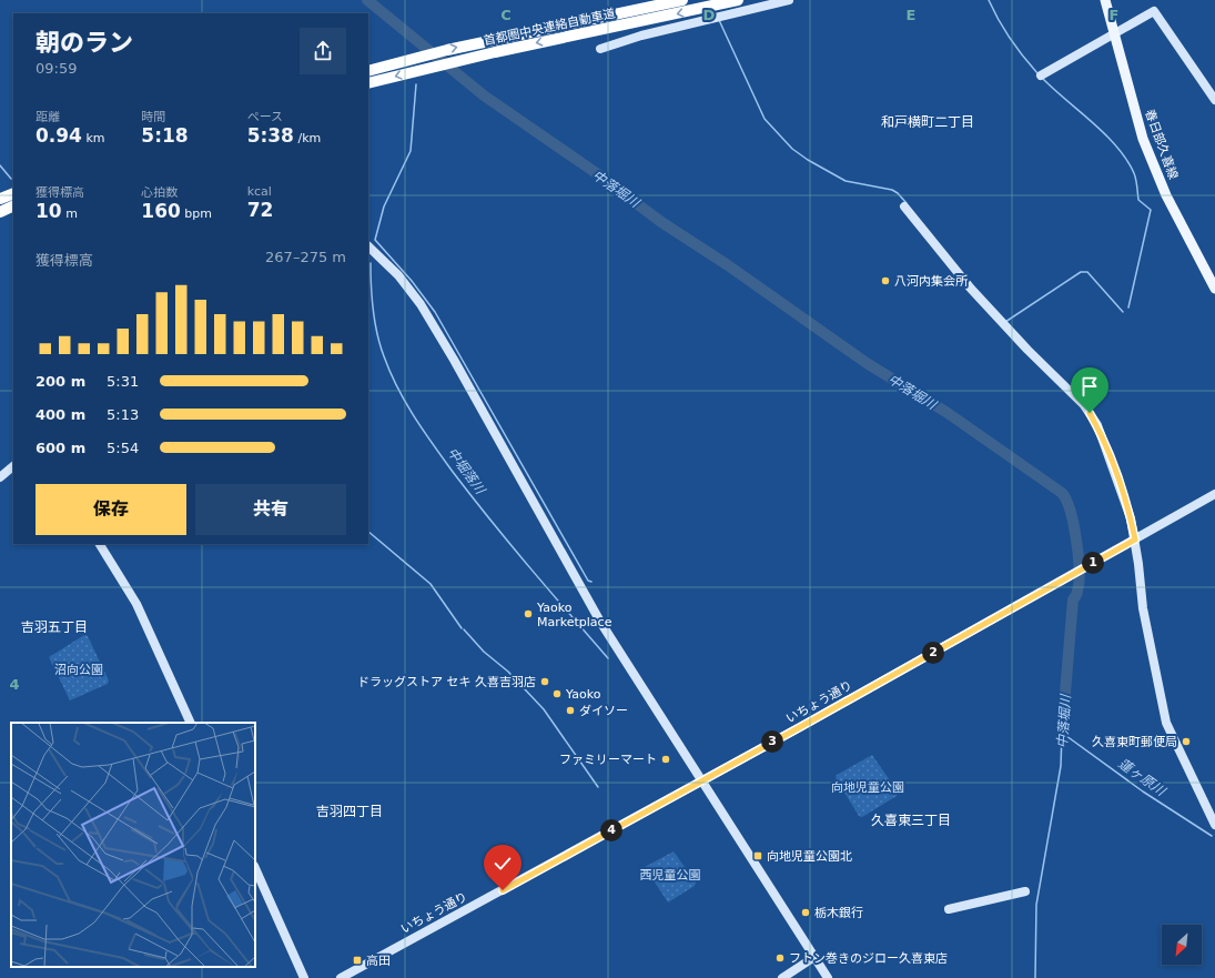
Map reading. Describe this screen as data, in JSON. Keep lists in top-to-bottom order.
{
  "streets": {
    "highway": ["首都圏中央連絡自動車道"],
    "main road": ["春日部久喜線"],
    "street": ["いちょう通り"]
  },
  "districts": [
    "和戸横町二丁目",
    "吉羽五丁目",
    "吉羽四丁目",
    "久喜東三丁目"
  ],
  "water": ["中落堀川", "中堀落川", "蓮ヶ原川"],
  "parks": ["沼向公園", "向地児童公園", "西児童公園"],
  "places": {
    "other": [
      "八河内集会所",
      "Yaoko Marketplace",
      "ドラッグストア セキ 久喜吉羽店",
      "Yaoko",
      "ダイソー",
      "久喜東町郵便局",
      "ファミリーマート",
      "栃木銀行",
      "フトン巻きのジロー久喜東店"
    ],
    "transit": ["向地児童公園北", "高田"]
  },
  "north": "bottom left",
  "page": {
    "heading": ["朝のラン", "09:59"],
    "stats": [
      ["距離", "0.94 km"],
      ["時間", "5:18"],
      ["ペース", "5:38 /km"],
      ["獲得標高", "10 m"],
      ["心拍数", "160 bpm"],
      ["kcal", "72"]
    ],
    "chart": ["獲得標高", "267–275 m"],
    "list": [
      {
        "name": "200 m",
        "note": "5:31"
      },
      {
        "name": "400 m",
        "note": "5:13"
      },
      {
        "name": "600 m",
        "note": "5:54"
      }
    ],
    "buttons": ["保存", "共有"],
    "pins": [
      "1",
      "2",
      "3",
      "4"
    ]
  },
  "grid": {
    "columns": [
      "C",
      "D",
      "E",
      "F"
    ],
    "rows": ["4"]
  }
}
